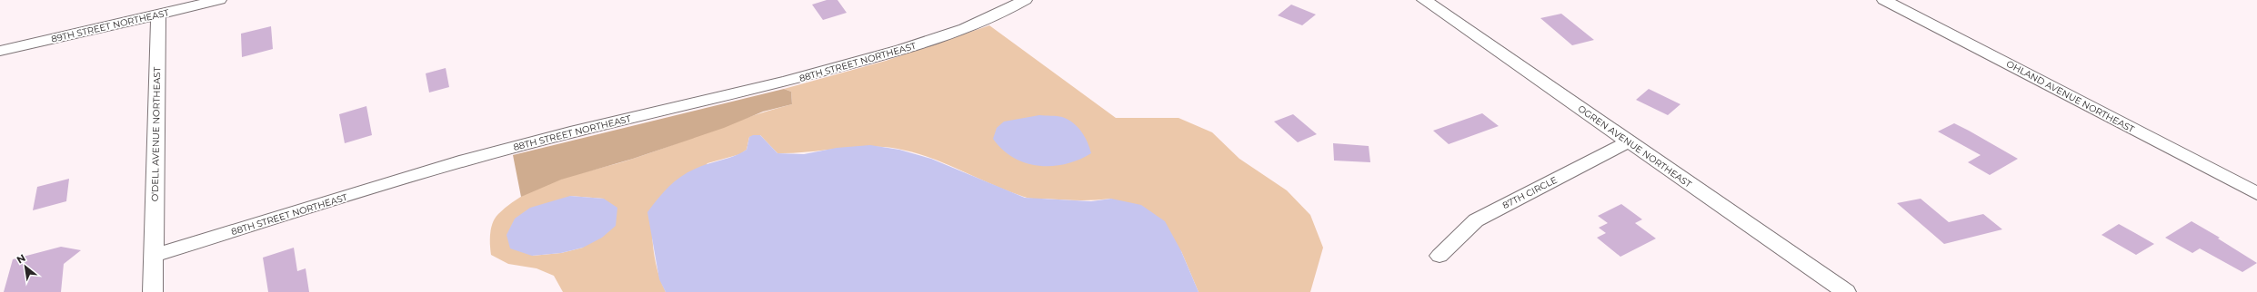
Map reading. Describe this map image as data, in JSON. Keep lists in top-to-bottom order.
{
  "streets": {
    "street": [
      "89TH STREET NORTHEAST",
      "88TH STREET NORTHEAST",
      "OHLAND AVENUE NORTHEAST",
      "O'DELL AVENUE NORTHEAST",
      "OGREN AVENUE NORTHEAST",
      "87TH CIRCLE"
    ]
  },
  "crossings": [
    ["89TH STREET NORTHEAST", "O'DELL AVENUE NORTHEAST"],
    ["88TH STREET NORTHEAST", "O'DELL AVENUE NORTHEAST"],
    ["OGREN AVENUE NORTHEAST", "87TH CIRCLE"]
  ],
  "north": "top left"
}
